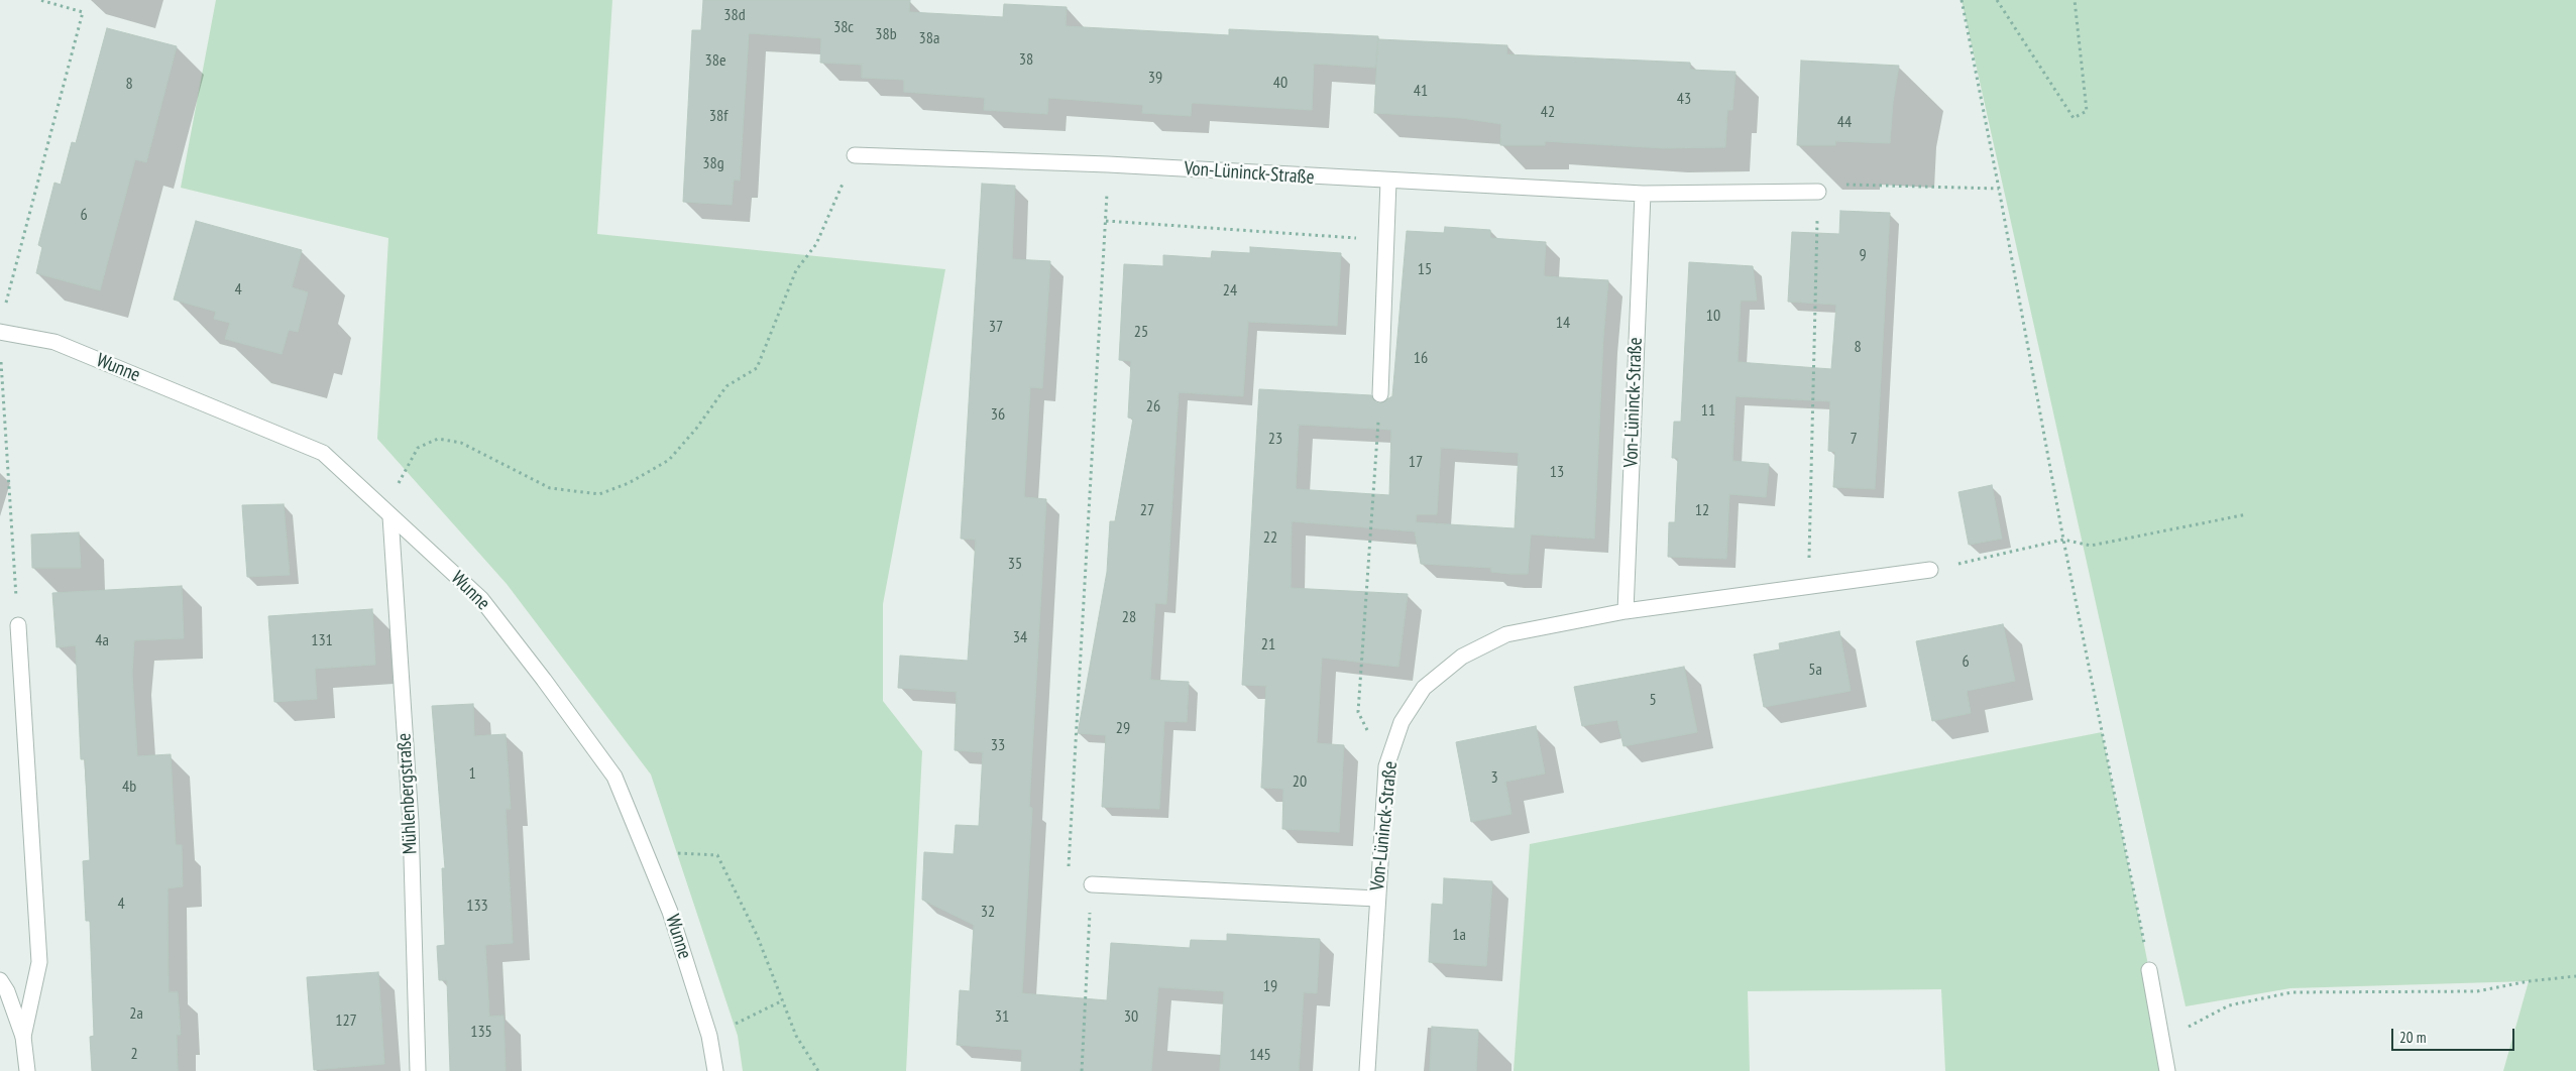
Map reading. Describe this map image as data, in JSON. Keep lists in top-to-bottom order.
{
  "streets": {
    "street": ["Von-Lüninck-Straße", "Wunne", "Mühlenbergstraße"]
  },
  "crossings": [
    ["Wunne", "Mühlenbergstraße"]
  ],
  "house_numbers": [
    "38d",
    "38c",
    "38b",
    "38a",
    "38",
    "38e",
    "39",
    "40",
    "8",
    "41",
    "43",
    "42",
    "38f",
    "44",
    "38g",
    "6",
    "9",
    "15",
    "4",
    "24",
    "10",
    "14",
    "37",
    "25",
    "8",
    "16",
    "26",
    "11",
    "36",
    "23",
    "7",
    "17",
    "13",
    "27",
    "12",
    "22",
    "35",
    "28",
    "34",
    "4a",
    "131",
    "21",
    "6",
    "5a",
    "5",
    "29",
    "33",
    "1",
    "3",
    "20",
    "4b",
    "4",
    "133",
    "32",
    "1a",
    "19",
    "2a",
    "31",
    "30",
    "127",
    "135",
    "2",
    "145"
  ],
  "scale_bar": "20 m"
}
